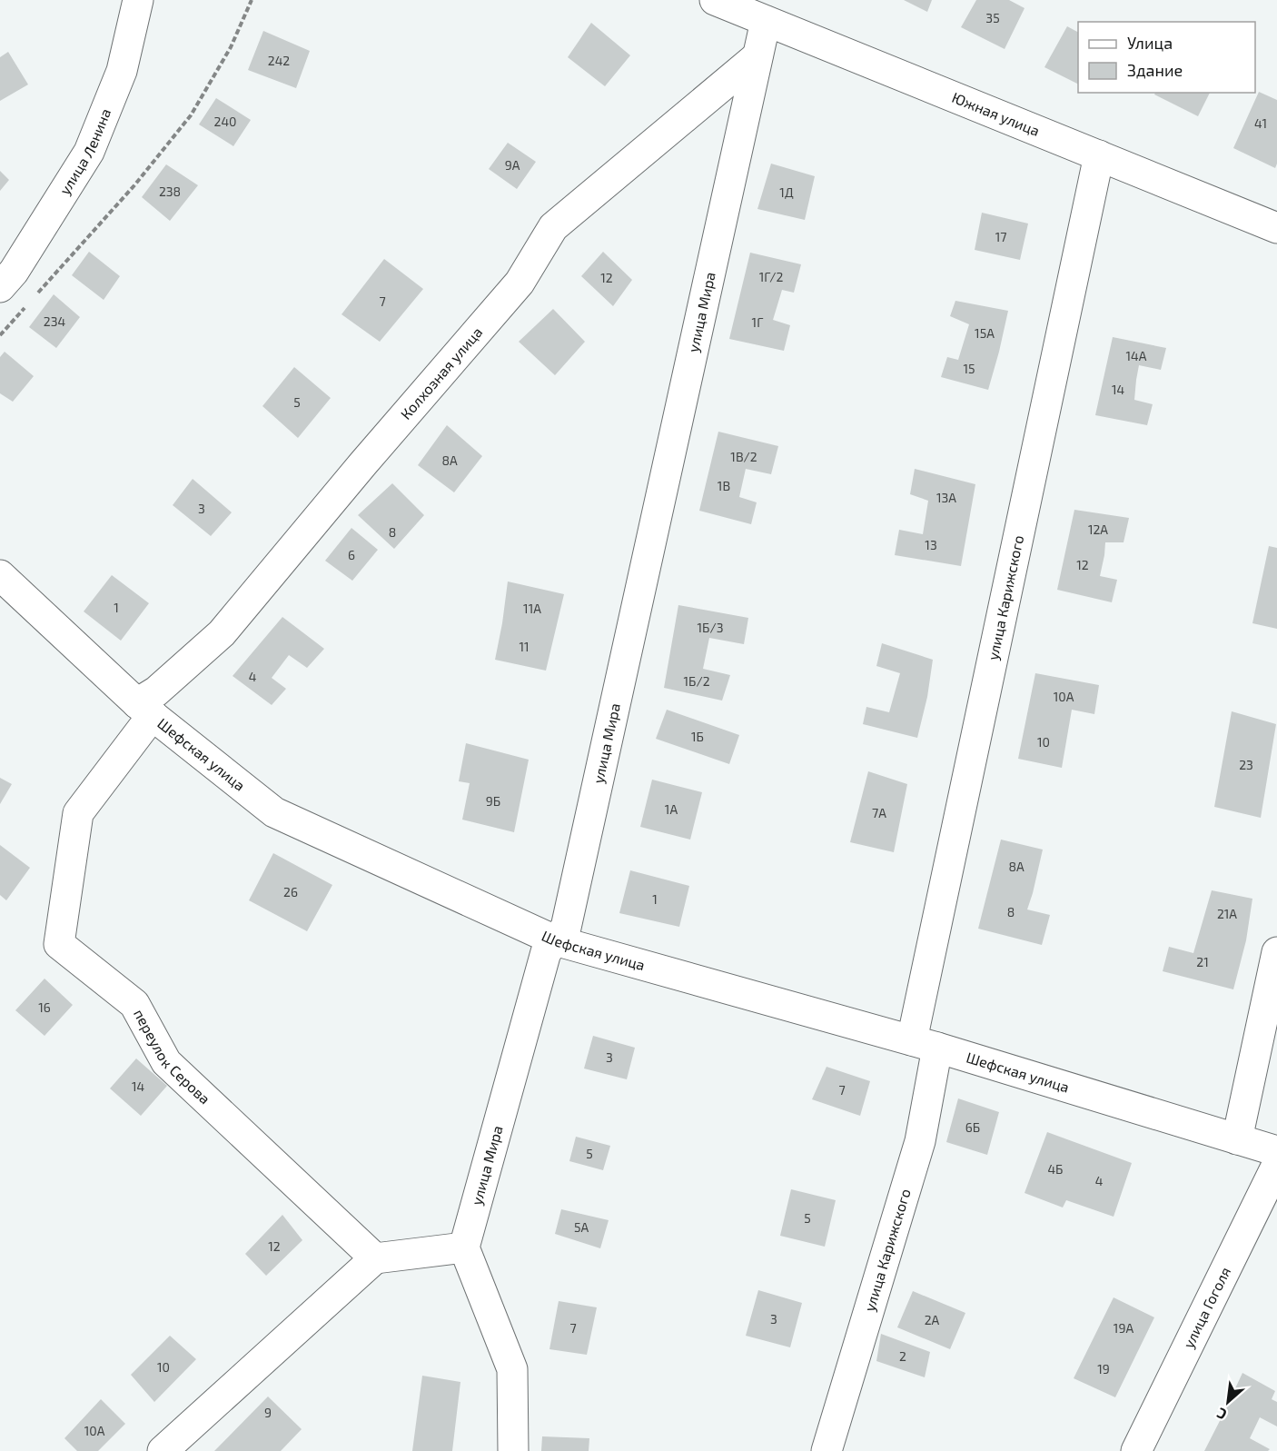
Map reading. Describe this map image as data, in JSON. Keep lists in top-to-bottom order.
{
  "streets": {
    "street": [
      "Южная улица",
      "улица Ленина",
      "улица Мира",
      "Колхозная улица",
      "улица Карижского",
      "Шефская улица",
      "переулок Серова",
      "улица Гоголя"
    ]
  },
  "crossings": [
    ["Южная улица", "улица Мира"],
    ["Южная улица", "улица Карижского"],
    ["улица Мира", "Колхозная улица"],
    ["улица Мира", "Шефская улица"],
    ["Колхозная улица", "Шефская улица"],
    ["Колхозная улица", "переулок Серова"],
    ["улица Карижского", "Шефская улица"],
    ["Шефская улица", "переулок Серова"]
  ],
  "house_numbers": [
    "35",
    "242",
    "240",
    "41",
    "9А",
    "238",
    "1Д",
    "17",
    "1Г/2",
    "12",
    "7",
    "234",
    "1Г",
    "15А",
    "14А",
    "15",
    "14",
    "5",
    "1В/2",
    "8А",
    "1В",
    "13А",
    "3",
    "12А",
    "8",
    "13",
    "6",
    "12",
    "1",
    "11А",
    "1Б/3",
    "11",
    "4",
    "1Б/2",
    "10А",
    "1Б",
    "10",
    "23",
    "9Б",
    "1А",
    "7А",
    "8А",
    "26",
    "1",
    "8",
    "21А",
    "21",
    "16",
    "3",
    "14",
    "7",
    "6Б",
    "5",
    "4Б",
    "4",
    "5",
    "5А",
    "12",
    "3",
    "2А",
    "7",
    "19А",
    "2",
    "10",
    "19",
    "9",
    "10А"
  ],
  "legend": ["Улица", "Здание"],
  "north": "bottom left"
}
